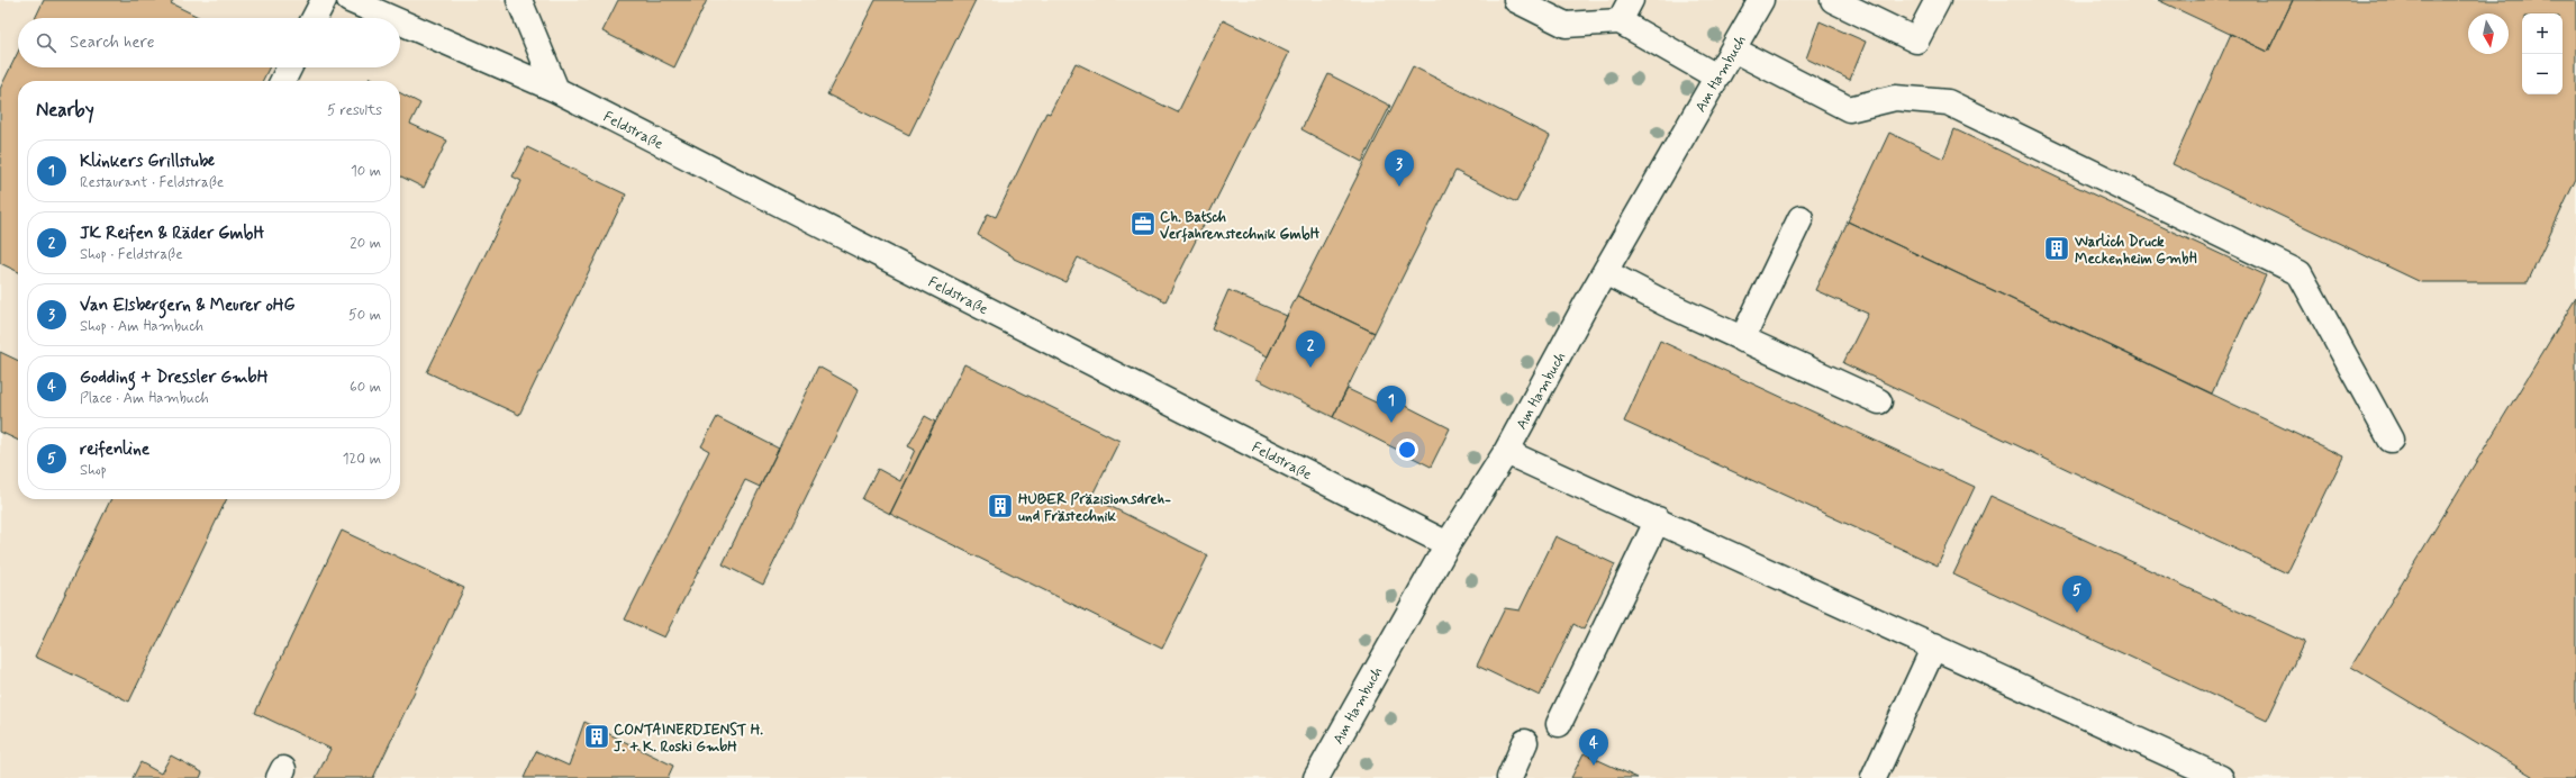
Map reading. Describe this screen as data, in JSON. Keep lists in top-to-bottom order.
{
  "streets": {
    "street": ["Am Hambuch", "Feldstraße"]
  },
  "crossings": [
    ["Am Hambuch", "Feldstraße"]
  ],
  "places": {
    "office": ["Ch. Batsch Verfahrenstechnik GmbH"],
    "building": ["Warlich Druck Meckenheim GmbH", "HUBER Präzisionsdreh- und Frästechnik", "CONTAINERDIENST H. J. + K. Roski GmbH"]
  },
  "north": "bottom",
  "page": {
    "map_buttons": ["+", "−"],
    "search": "Search here",
    "heading": ["Nearby", "5 results"],
    "list": [
      {
        "mark": "1",
        "name": "Klinkers Grillstube",
        "note": "Restaurant · Feldstraße",
        "value": "10 m"
      },
      {
        "mark": "2",
        "name": "JK Reifen & Räder GmbH",
        "note": "Shop · Feldstraße",
        "value": "20 m"
      },
      {
        "mark": "3",
        "name": "Van Elsbergern & Meurer oHG",
        "note": "Shop · Am Hambuch",
        "value": "50 m"
      },
      {
        "mark": "4",
        "name": "Godding + Dressler GmbH",
        "note": "Place · Am Hambuch",
        "value": "60 m"
      },
      {
        "mark": "5",
        "name": "reifenline",
        "note": "Shop",
        "value": "120 m"
      }
    ],
    "pins": [
      "3",
      "2",
      "1",
      "5",
      "4"
    ]
  }
}
